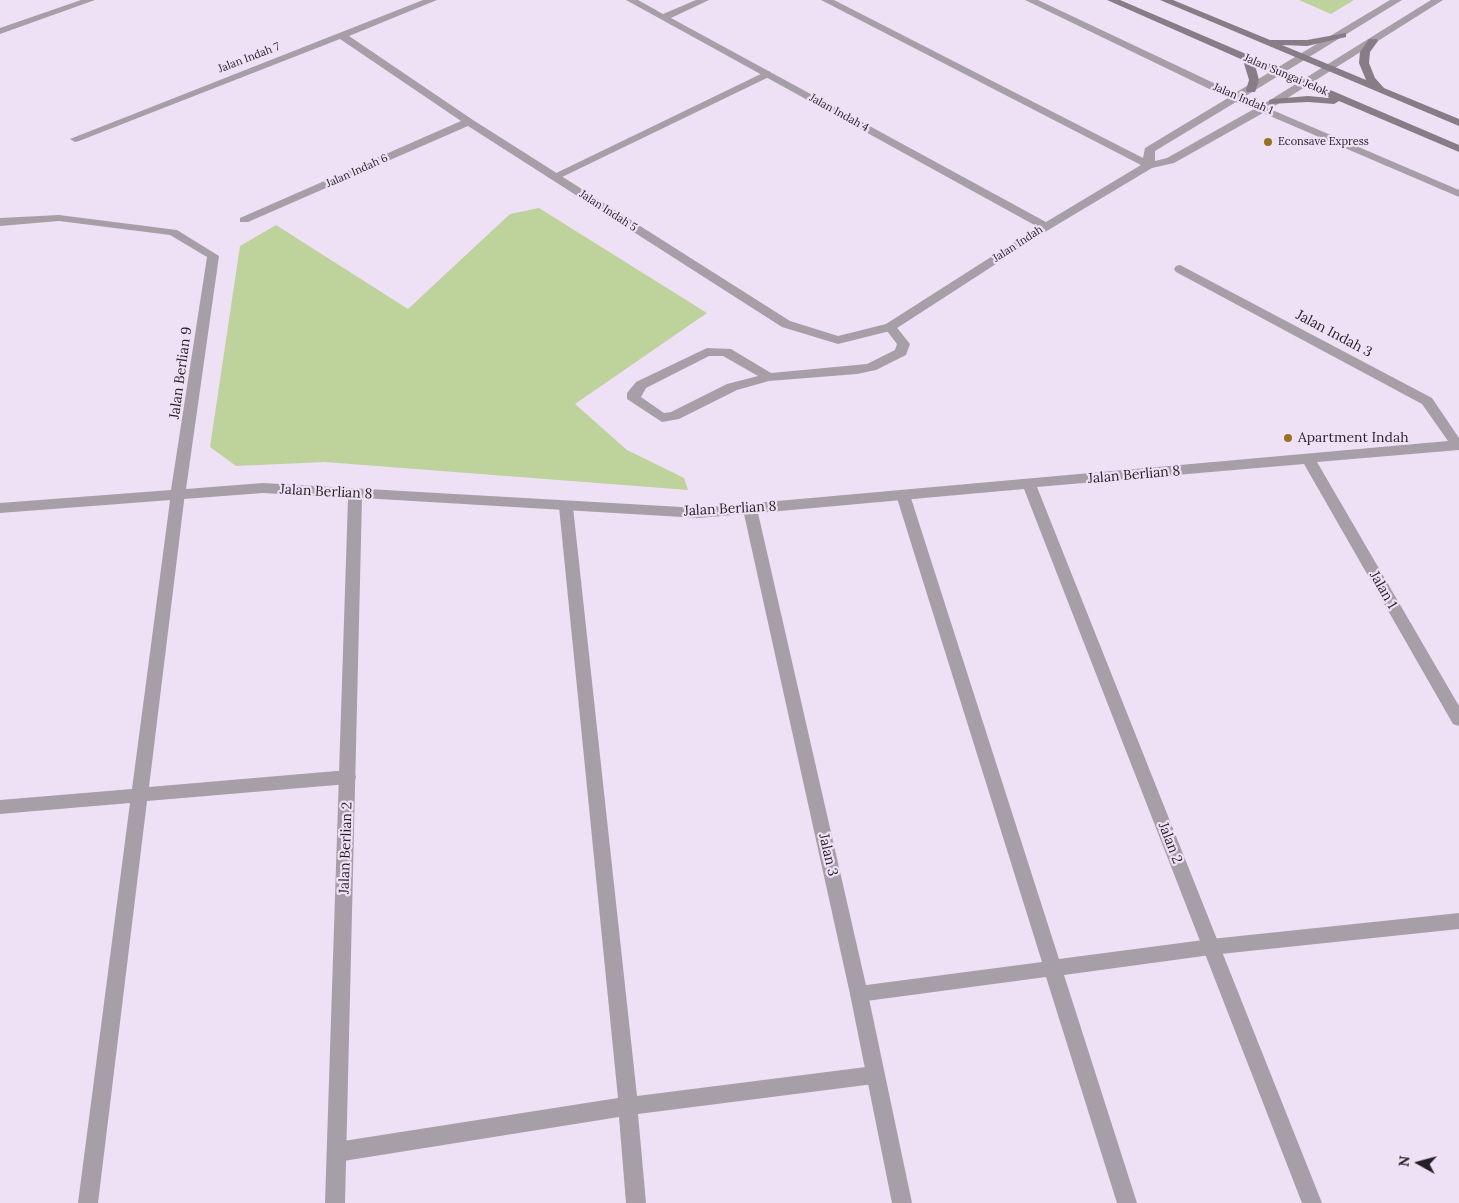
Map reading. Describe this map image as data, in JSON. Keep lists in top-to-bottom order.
{
  "streets": {
    "street": [
      "Jalan Indah 7",
      "Jalan Sungai Jelok",
      "Jalan Indah 1",
      "Jalan Indah 4",
      "Jalan Indah 6",
      "Jalan Indah 5",
      "Jalan Indah",
      "Jalan Indah 3",
      "Jalan Berlian 9",
      "Jalan Berlian 8",
      "Jalan 1",
      "Jalan 2",
      "Jalan Berlian 2",
      "Jalan 3"
    ]
  },
  "crossings": [
    ["Jalan Indah 7", "Jalan Indah 5"],
    ["Jalan Sungai Jelok", "Jalan Indah"],
    ["Jalan Indah 1", "Jalan Indah"],
    ["Jalan Indah 4", "Jalan Indah"],
    ["Jalan Indah 6", "Jalan Indah 5"],
    ["Jalan Indah 5", "Jalan Indah"],
    ["Jalan Indah 3", "Jalan Berlian 8"],
    ["Jalan Berlian 9", "Jalan Berlian 8"],
    ["Jalan Berlian 8", "Jalan 1"],
    ["Jalan Berlian 8", "Jalan 2"],
    ["Jalan Berlian 8", "Jalan Berlian 2"],
    ["Jalan Berlian 8", "Jalan 3"]
  ],
  "places": ["Econsave Express", "Apartment Indah"],
  "north": "left"
}
